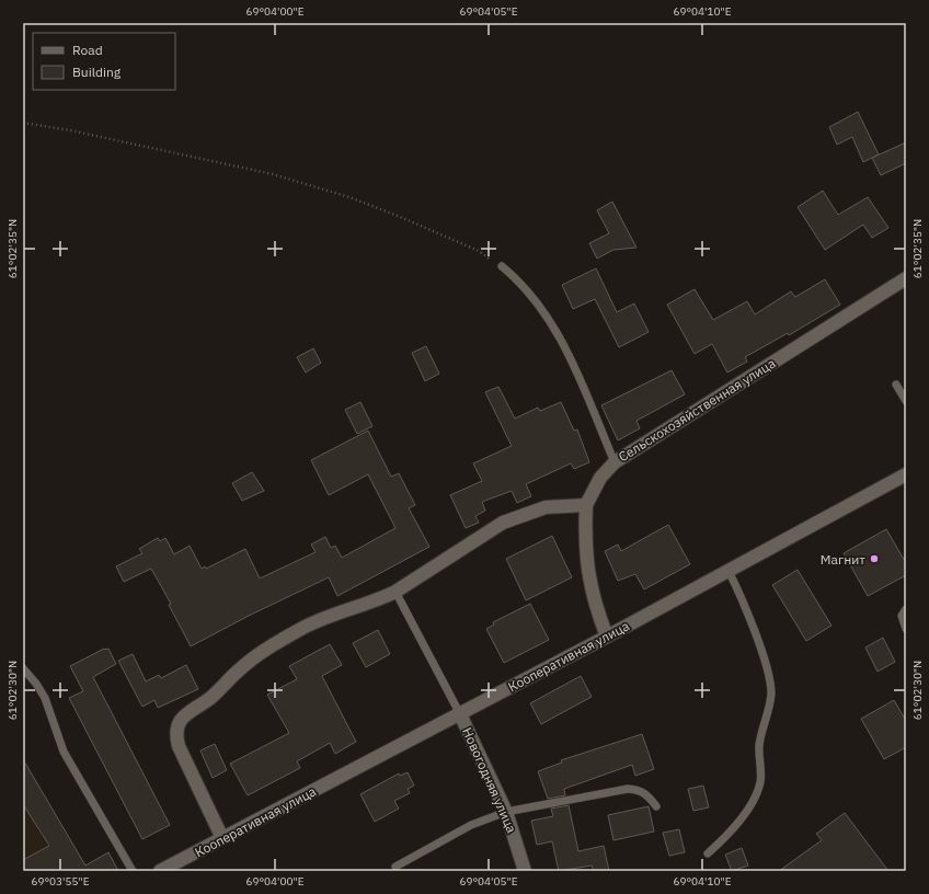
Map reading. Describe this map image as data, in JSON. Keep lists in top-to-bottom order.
{
  "streets": {
    "street": ["Сельскохозяйственная улица", "Кооперативная улица", "Новогодняя улица"]
  },
  "crossings": [
    ["Кооперативная улица", "Новогодняя улица"]
  ],
  "places": ["Магнит"],
  "legend": ["Road", "Building"],
  "coordinates": [
    "69°04'00\"E",
    "69°04'05\"E",
    "69°04'10\"E",
    "61°02'35\"N",
    "61°02'30\"N",
    "69°03'55\"E"
  ]
}
